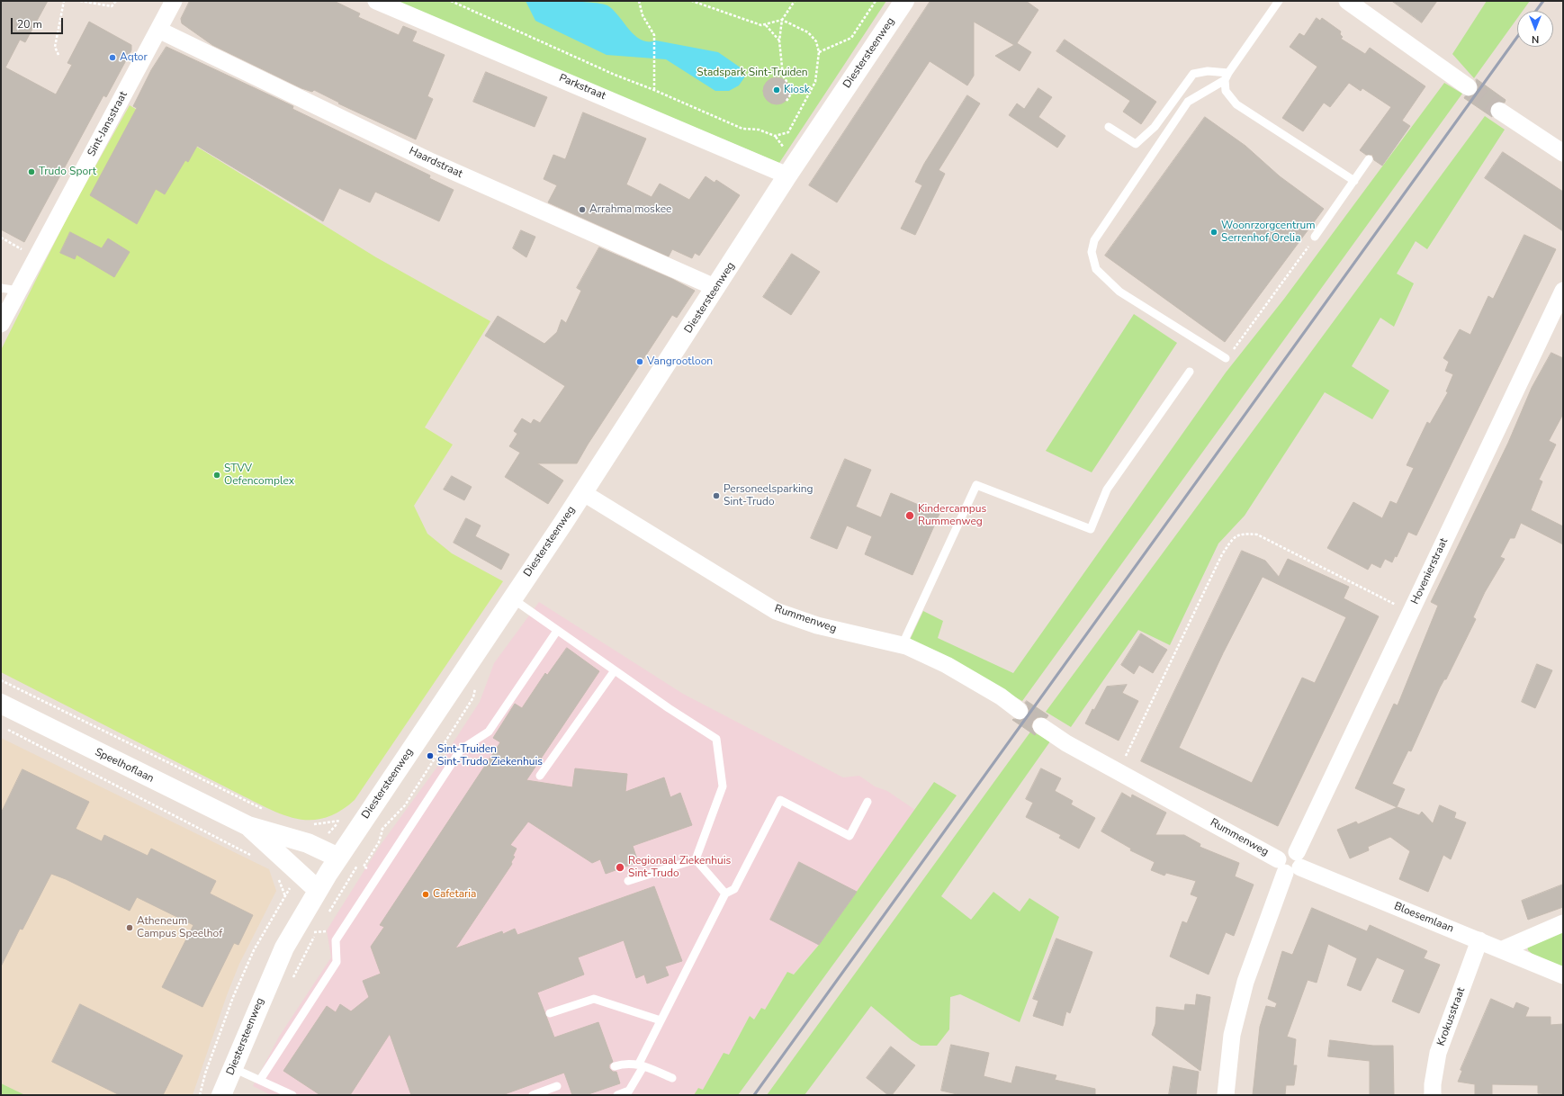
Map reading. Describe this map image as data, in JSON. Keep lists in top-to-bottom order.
{
  "streets": {
    "main road": ["Diestersteenweg", "Speelhoflaan"],
    "street": [
      "Parkstraat",
      "Sint-Jansstraat",
      "Haardstraat",
      "Hovenierstraat",
      "Rummenweg",
      "Bloesemlaan",
      "Krokusstraat"
    ]
  },
  "crossings": [
    ["Diestersteenweg", "Parkstraat"],
    ["Diestersteenweg", "Haardstraat"],
    ["Diestersteenweg", "Rummenweg"],
    ["Diestersteenweg", "Speelhoflaan"],
    ["Sint-Jansstraat", "Haardstraat"],
    ["Hovenierstraat", "Rummenweg"],
    ["Hovenierstraat", "Bloesemlaan"],
    ["Rummenweg", "Bloesemlaan"],
    ["Bloesemlaan", "Krokusstraat"]
  ],
  "parks": ["Stadspark Sint-Truiden"],
  "places": [
    "Aqtor",
    "Kiosk",
    "Trudo Sport",
    "Arrahma moskee",
    "Woonrzorgcentrum Serrenhof Orelia",
    "Vangrootloon",
    "STVV Oefencomplex",
    "Personeelsparking Sint-Trudo",
    "Kindercampus Rummenweg",
    "Sint-Truiden Sint-Trudo Ziekenhuis",
    "Regionaal Ziekenhuis Sint-Trudo",
    "Cafetaria",
    "Atheneum Campus Speelhof"
  ],
  "scale_bar": "20 m",
  "north": "bottom"
}
